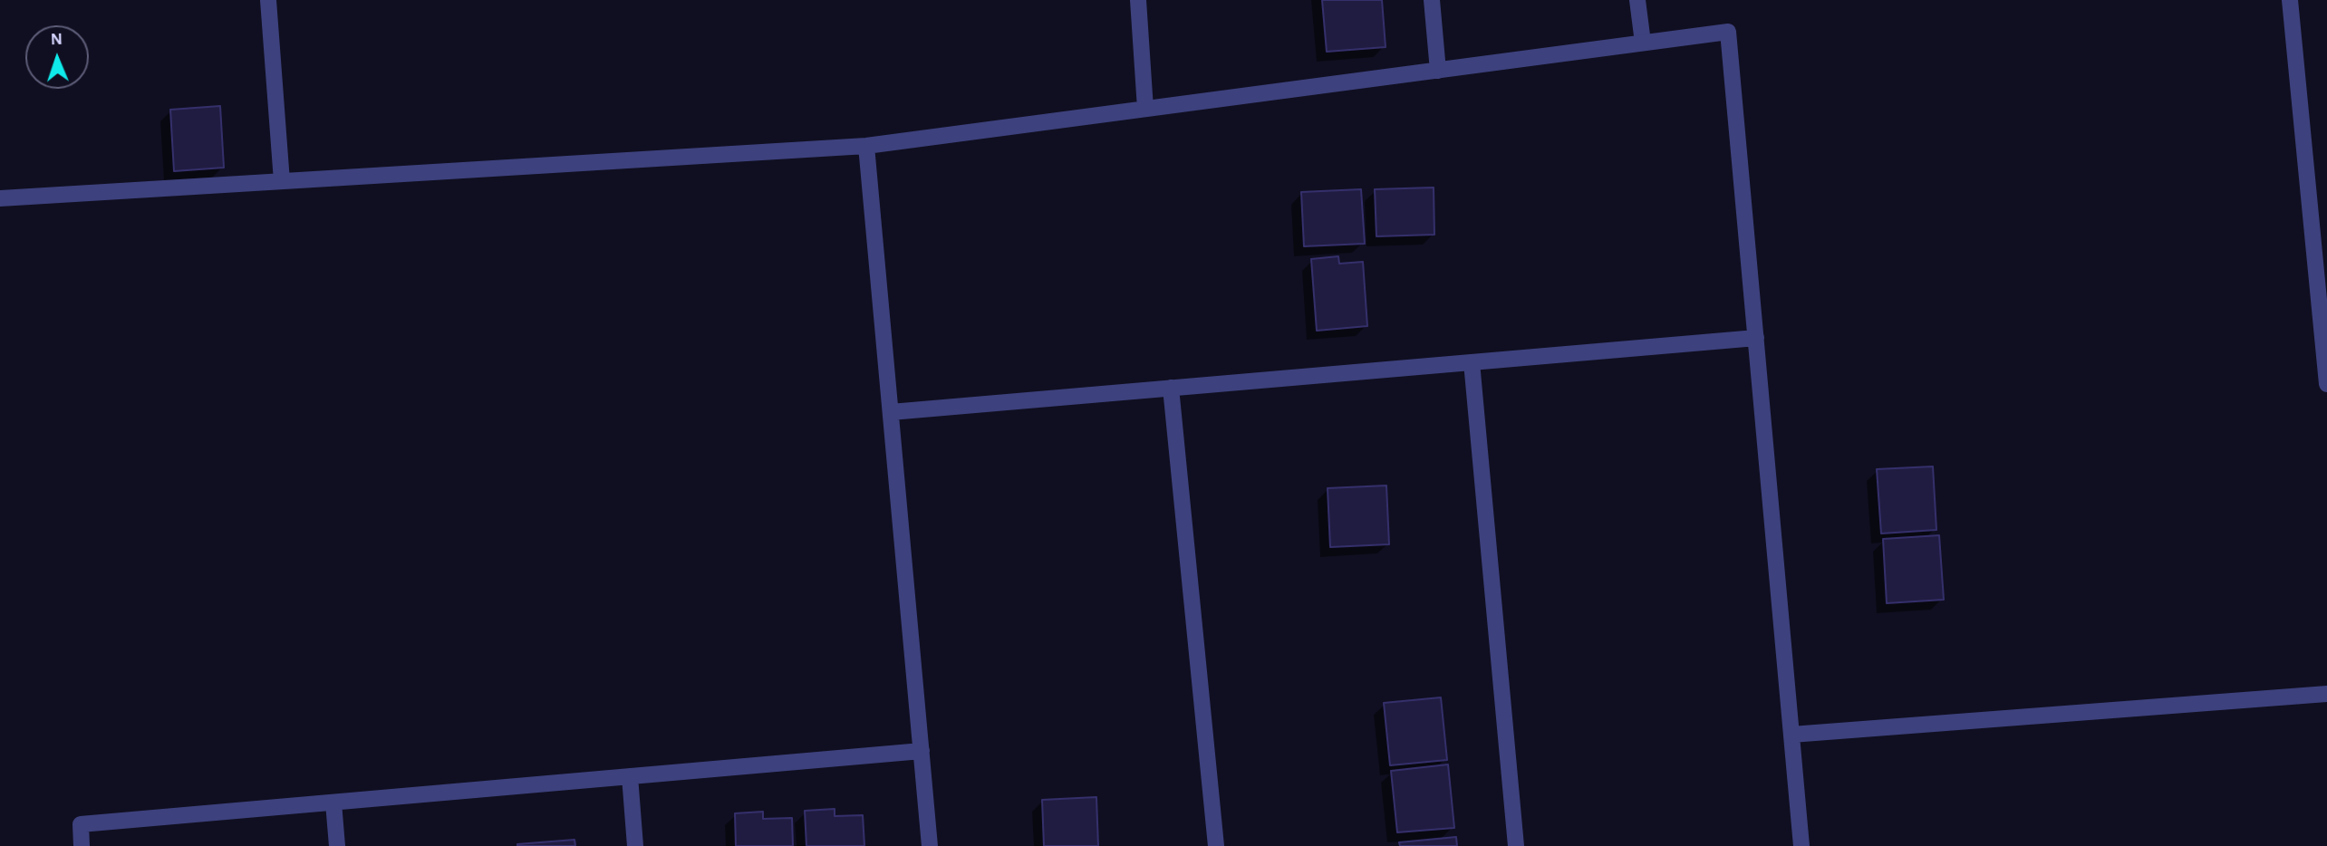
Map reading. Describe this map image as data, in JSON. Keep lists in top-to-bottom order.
{
  "north": "top"
}
